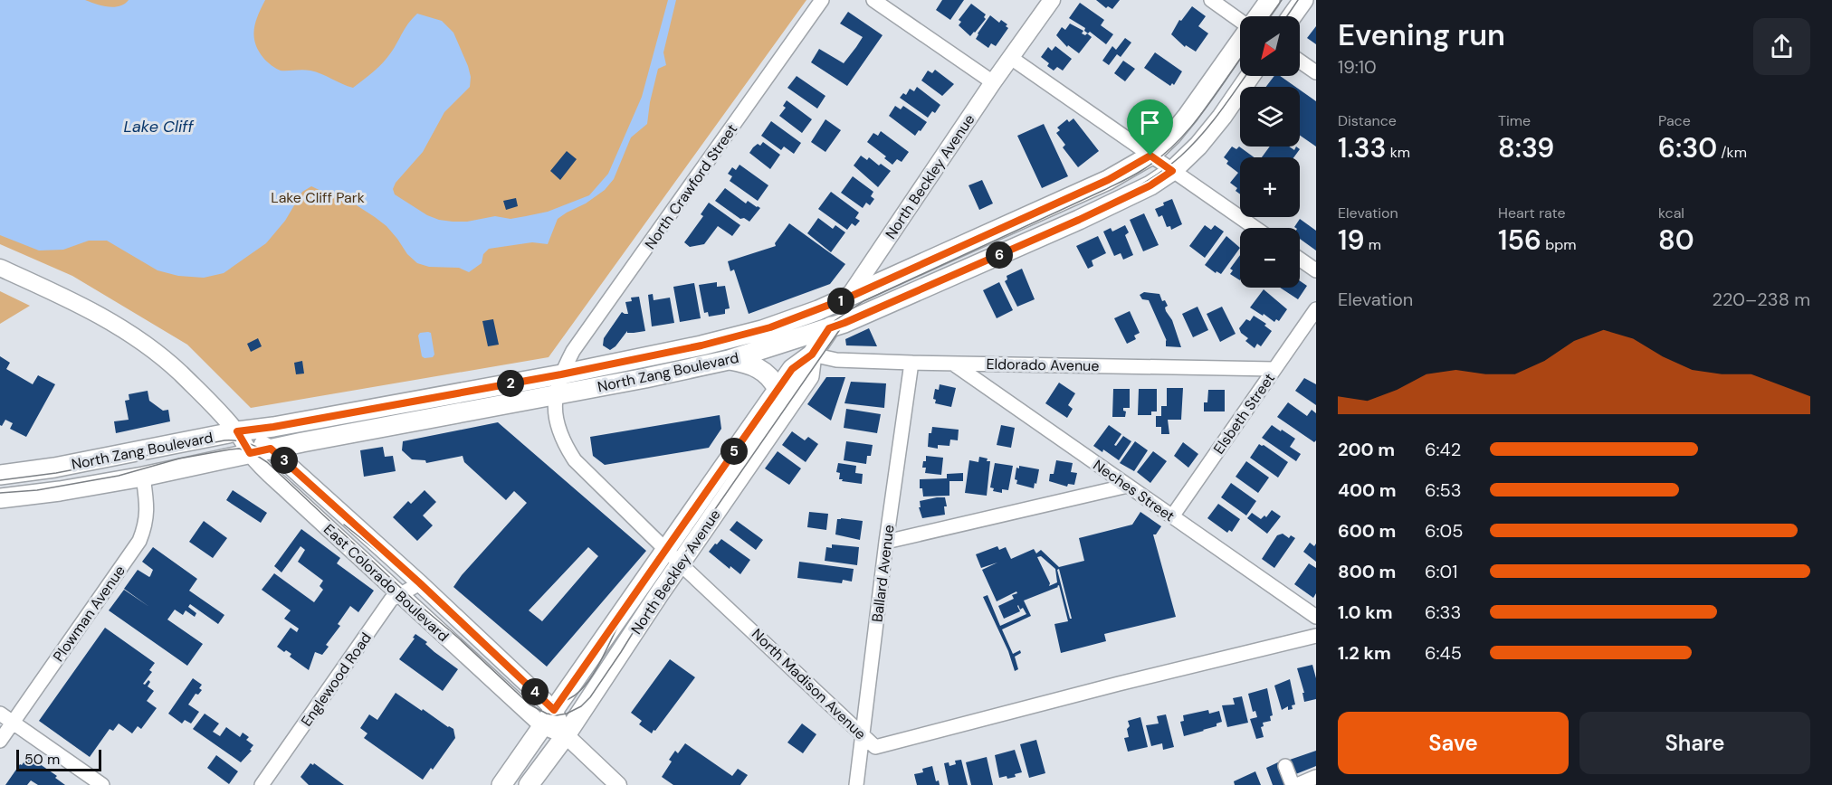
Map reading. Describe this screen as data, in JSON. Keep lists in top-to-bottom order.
{
  "streets": {
    "main road": ["North Beckley Avenue", "North Zang Boulevard"],
    "street": [
      "North Crawford Street",
      "Eldorado Avenue",
      "Elsbeth Street",
      "Neches Street",
      "Ballard Avenue",
      "East Colorado Boulevard",
      "Plowman Avenue",
      "Englewood Road",
      "North Madison Avenue"
    ]
  },
  "crossings": [
    ["North Beckley Avenue", "Eldorado Avenue"],
    ["North Beckley Avenue", "North Zang Boulevard"],
    ["North Beckley Avenue", "East Colorado Boulevard"],
    ["North Beckley Avenue", "North Madison Avenue"],
    ["North Crawford Street", "North Zang Boulevard"],
    ["North Crawford Street", "North Madison Avenue"],
    ["Eldorado Avenue", "Elsbeth Street"],
    ["Eldorado Avenue", "Neches Street"],
    ["Eldorado Avenue", "Ballard Avenue"],
    ["North Zang Boulevard", "East Colorado Boulevard"],
    ["North Zang Boulevard", "Plowman Avenue"],
    ["North Zang Boulevard", "North Madison Avenue"],
    ["Elsbeth Street", "Neches Street"],
    ["Ballard Avenue", "North Madison Avenue"],
    ["East Colorado Boulevard", "Englewood Road"]
  ],
  "water": ["Lake Cliff"],
  "parks": ["Lake Cliff Park"],
  "scale_bar": "50 m",
  "north": "bottom left",
  "page": {
    "heading": ["Evening run", "19:10"],
    "map_buttons": ["+", "−"],
    "stats": [
      ["Distance", "1.33 km"],
      ["Time", "8:39"],
      ["Pace", "6:30 /km"],
      ["Elevation", "19 m"],
      ["Heart rate", "156 bpm"],
      ["kcal", "80"]
    ],
    "pins": [
      "6",
      "1",
      "2",
      "5",
      "3",
      "4"
    ],
    "chart": ["Elevation", "220–238 m"],
    "list": [
      {
        "name": "200 m",
        "note": "6:42"
      },
      {
        "name": "400 m",
        "note": "6:53"
      },
      {
        "name": "600 m",
        "note": "6:05"
      },
      {
        "name": "800 m",
        "note": "6:01"
      },
      {
        "name": "1.0 km",
        "note": "6:33"
      },
      {
        "name": "1.2 km",
        "note": "6:45"
      }
    ],
    "buttons": ["Save", "Share"],
    "scale": "50 m"
  }
}
